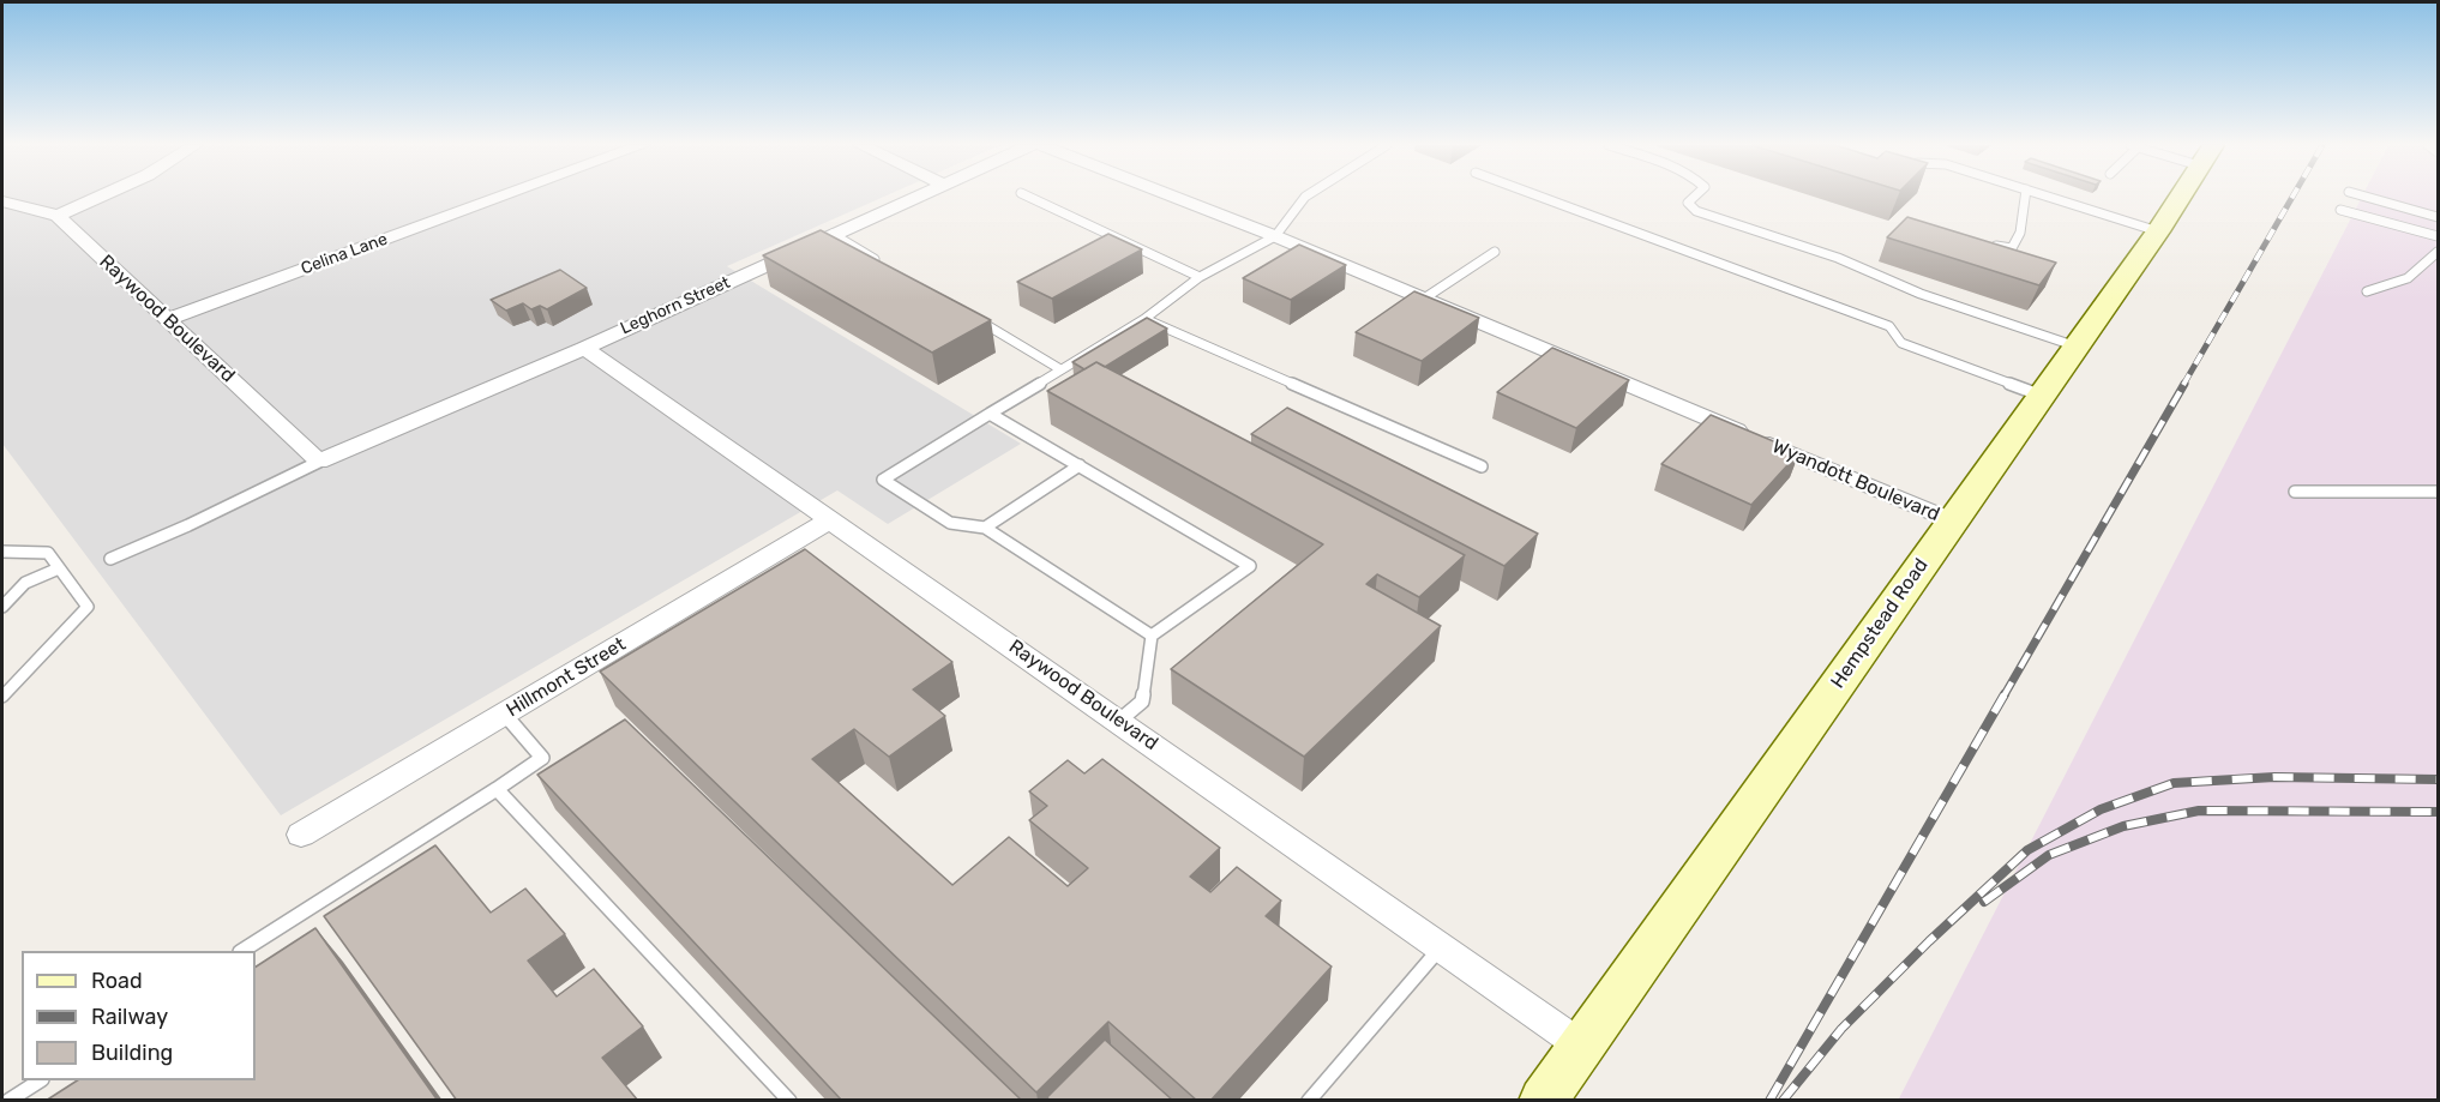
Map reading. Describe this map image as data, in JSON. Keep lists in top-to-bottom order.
{
  "streets": {
    "main road": ["Hempstead Road"],
    "street": [
      "Celina Lane",
      "Leghorn Street",
      "Raywood Boulevard",
      "Wyandott Boulevard",
      "Hillmont Street"
    ]
  },
  "crossings": [
    ["Celina Lane", "Raywood Boulevard"],
    ["Leghorn Street", "Raywood Boulevard"],
    ["Raywood Boulevard", "Hempstead Road"],
    ["Raywood Boulevard", "Hillmont Street"],
    ["Wyandott Boulevard", "Hempstead Road"]
  ],
  "legend": ["Road", "Railway", "Building"]
}
